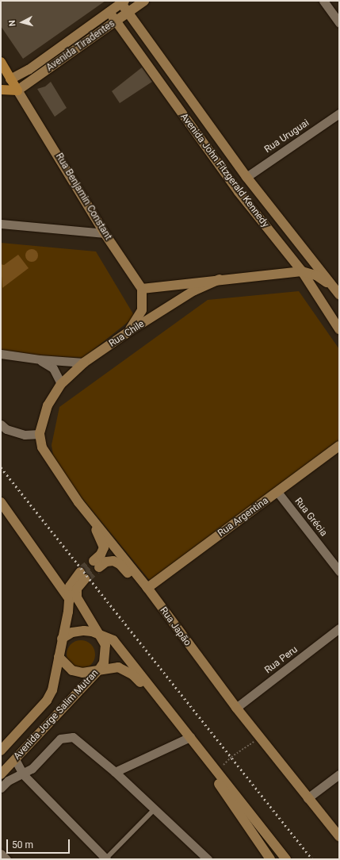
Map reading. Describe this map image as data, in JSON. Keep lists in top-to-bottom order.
{
  "streets": {
    "main road": [
      "Avenida Tiradentes",
      "Avenida John Fitzgerald Kennedy",
      "Rua Benjamin Constant",
      "Rua Chile",
      "Rua Argentina",
      "Rua Japão",
      "Avenida Jorge Salim Mutran"
    ],
    "street": ["Rua Uruguai", "Rua Grécia", "Rua Peru"]
  },
  "crossings": [
    ["Avenida Tiradentes", "Avenida John Fitzgerald Kennedy"],
    ["Avenida Tiradentes", "Rua Benjamin Constant"],
    ["Rua Uruguai", "Avenida John Fitzgerald Kennedy"],
    ["Avenida John Fitzgerald Kennedy", "Rua Chile"],
    ["Rua Benjamin Constant", "Rua Chile"],
    ["Rua Chile", "Rua Japão"],
    ["Rua Argentina", "Rua Grécia"],
    ["Rua Argentina", "Rua Japão"],
    ["Rua Japão", "Rua Peru"]
  ],
  "scale_bar": "50 m",
  "north": "left"
}
